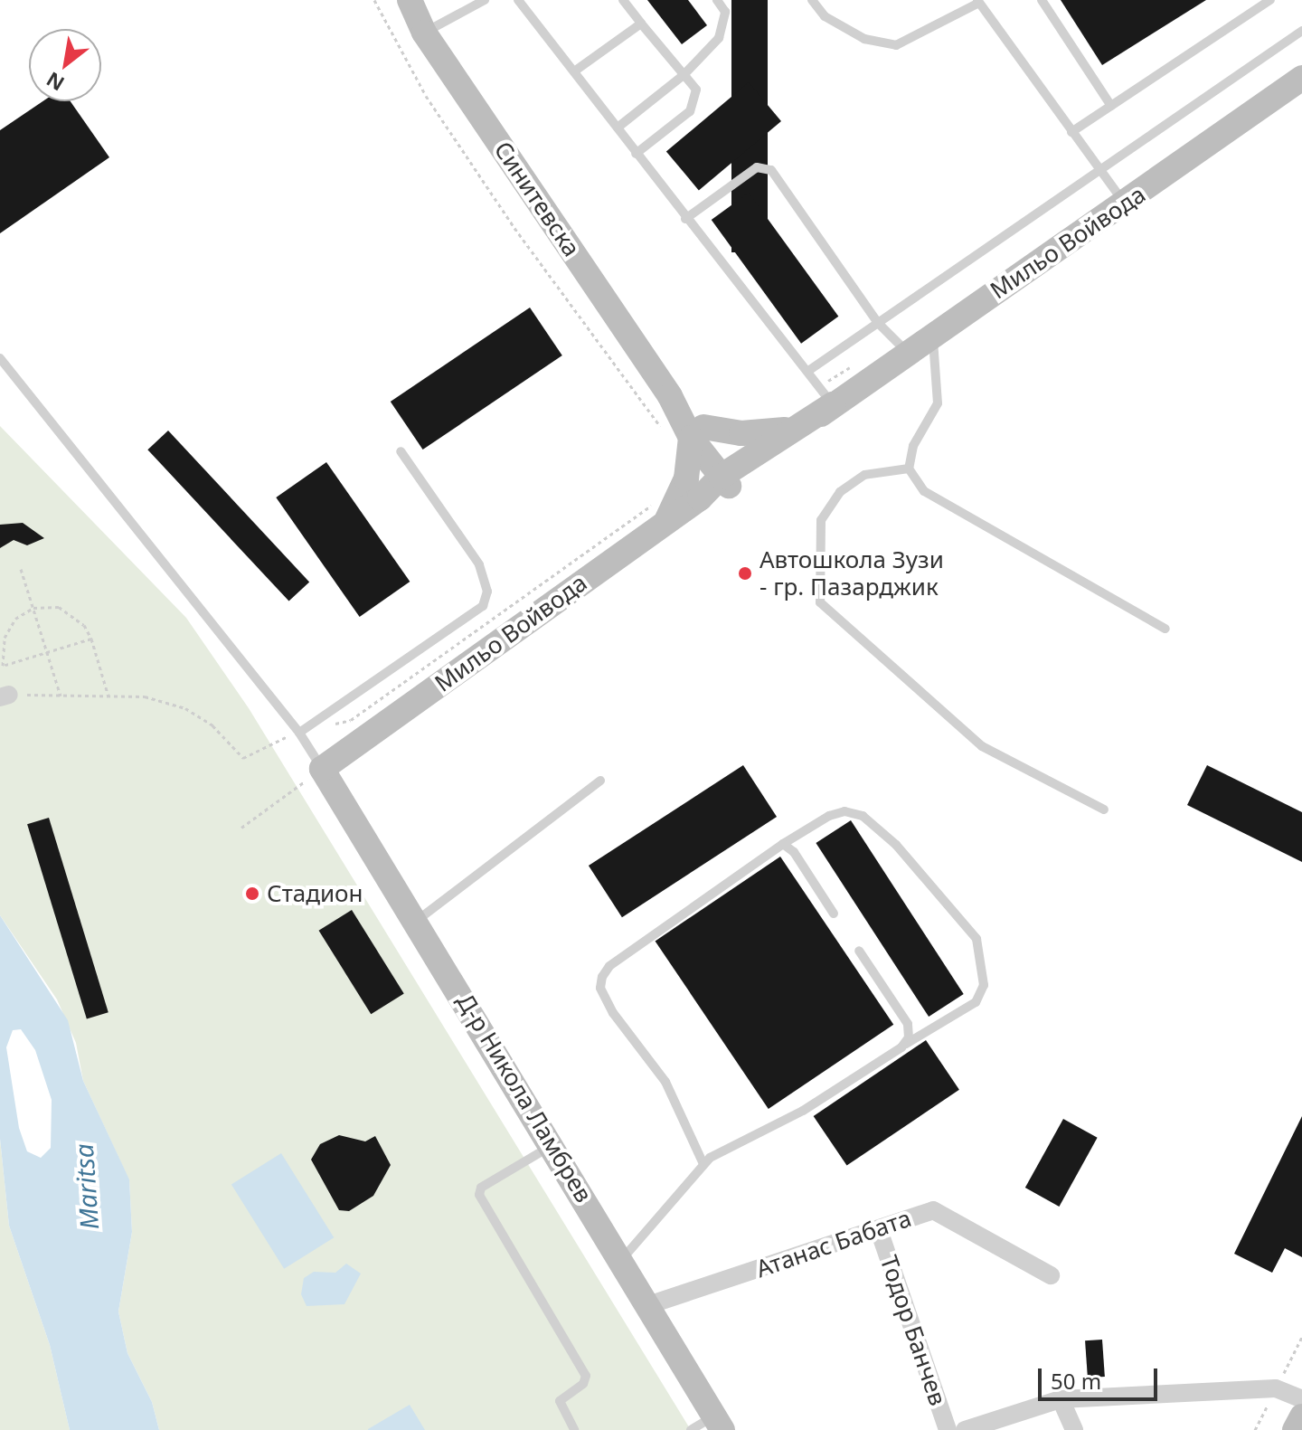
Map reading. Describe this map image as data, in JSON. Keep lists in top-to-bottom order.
{
  "streets": {
    "street": [
      "Синитевска",
      "Мильо Войвода",
      "Д-р Никола Ламбрев",
      "Атанас Бабата",
      "Тодор Банчев"
    ]
  },
  "crossings": [
    ["Синитевска", "Мильо Войвода"],
    ["Мильо Войвода", "Д-р Никола Ламбрев"],
    ["Д-р Никола Ламбрев", "Атанас Бабата"],
    ["Атанас Бабата", "Тодор Банчев"]
  ],
  "water": ["Maritsa"],
  "places": ["Автошкола Зузи - гр. Пазарджик", "Стадион"],
  "scale_bar": "50 m",
  "north": "bottom left"
}
